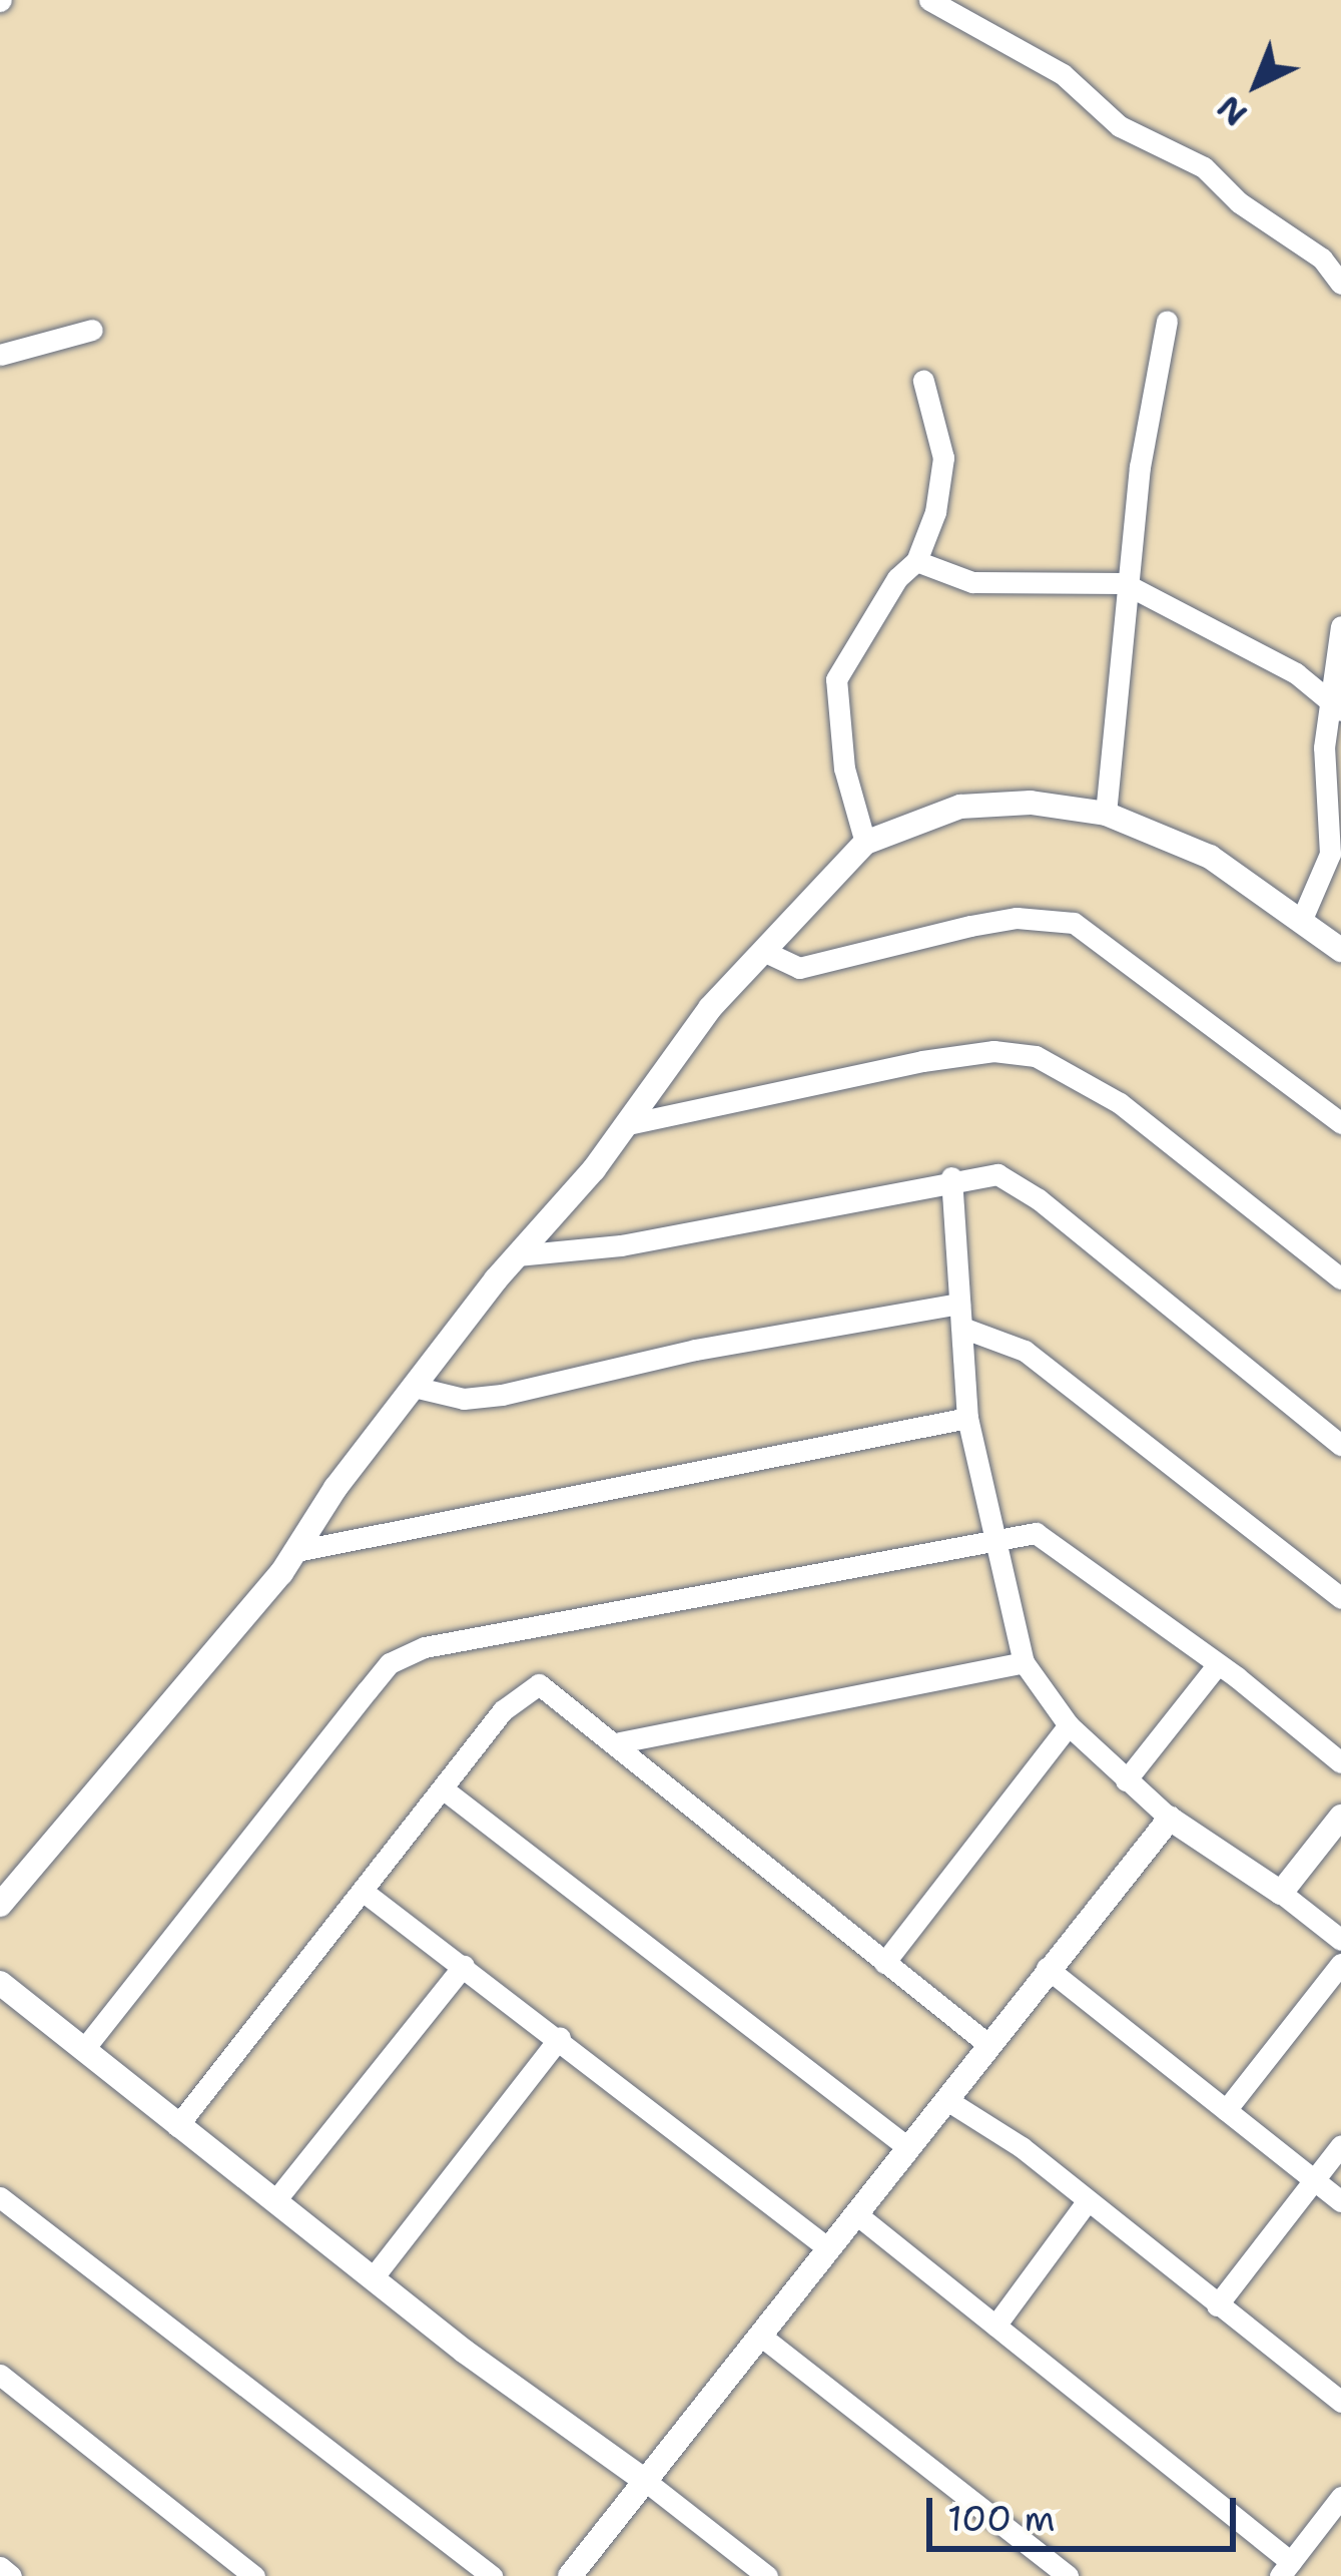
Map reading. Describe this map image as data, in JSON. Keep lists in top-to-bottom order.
{
  "scale_bar": "100 m",
  "north": "bottom left"
}
